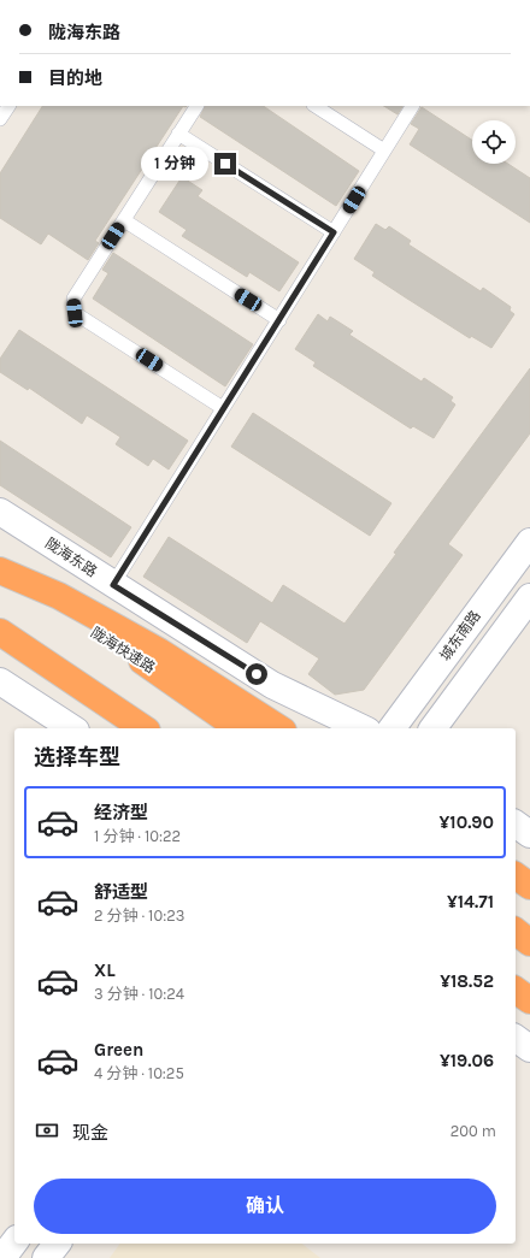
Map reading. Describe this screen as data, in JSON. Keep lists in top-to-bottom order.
{
  "streets": {
    "highway": ["陇海快速路"],
    "street": ["陇海东路", "城东南路"]
  },
  "page": {
    "banner": ["陇海东路", "目的地"],
    "bubble": "1 分钟",
    "heading": "选择车型",
    "list": [
      {
        "name": "经济型",
        "note": "1 分钟 · 10:22",
        "value": "¥10.90"
      },
      {
        "name": "舒适型",
        "note": "2 分钟 · 10:23",
        "value": "¥14.71"
      },
      {
        "name": "XL",
        "note": "3 分钟 · 10:24",
        "value": "¥18.52"
      },
      {
        "name": "Green",
        "note": "4 分钟 · 10:25",
        "value": "¥19.06"
      }
    ],
    "pay": ["现金", "200 m"],
    "buttons": "确认"
  }
}
